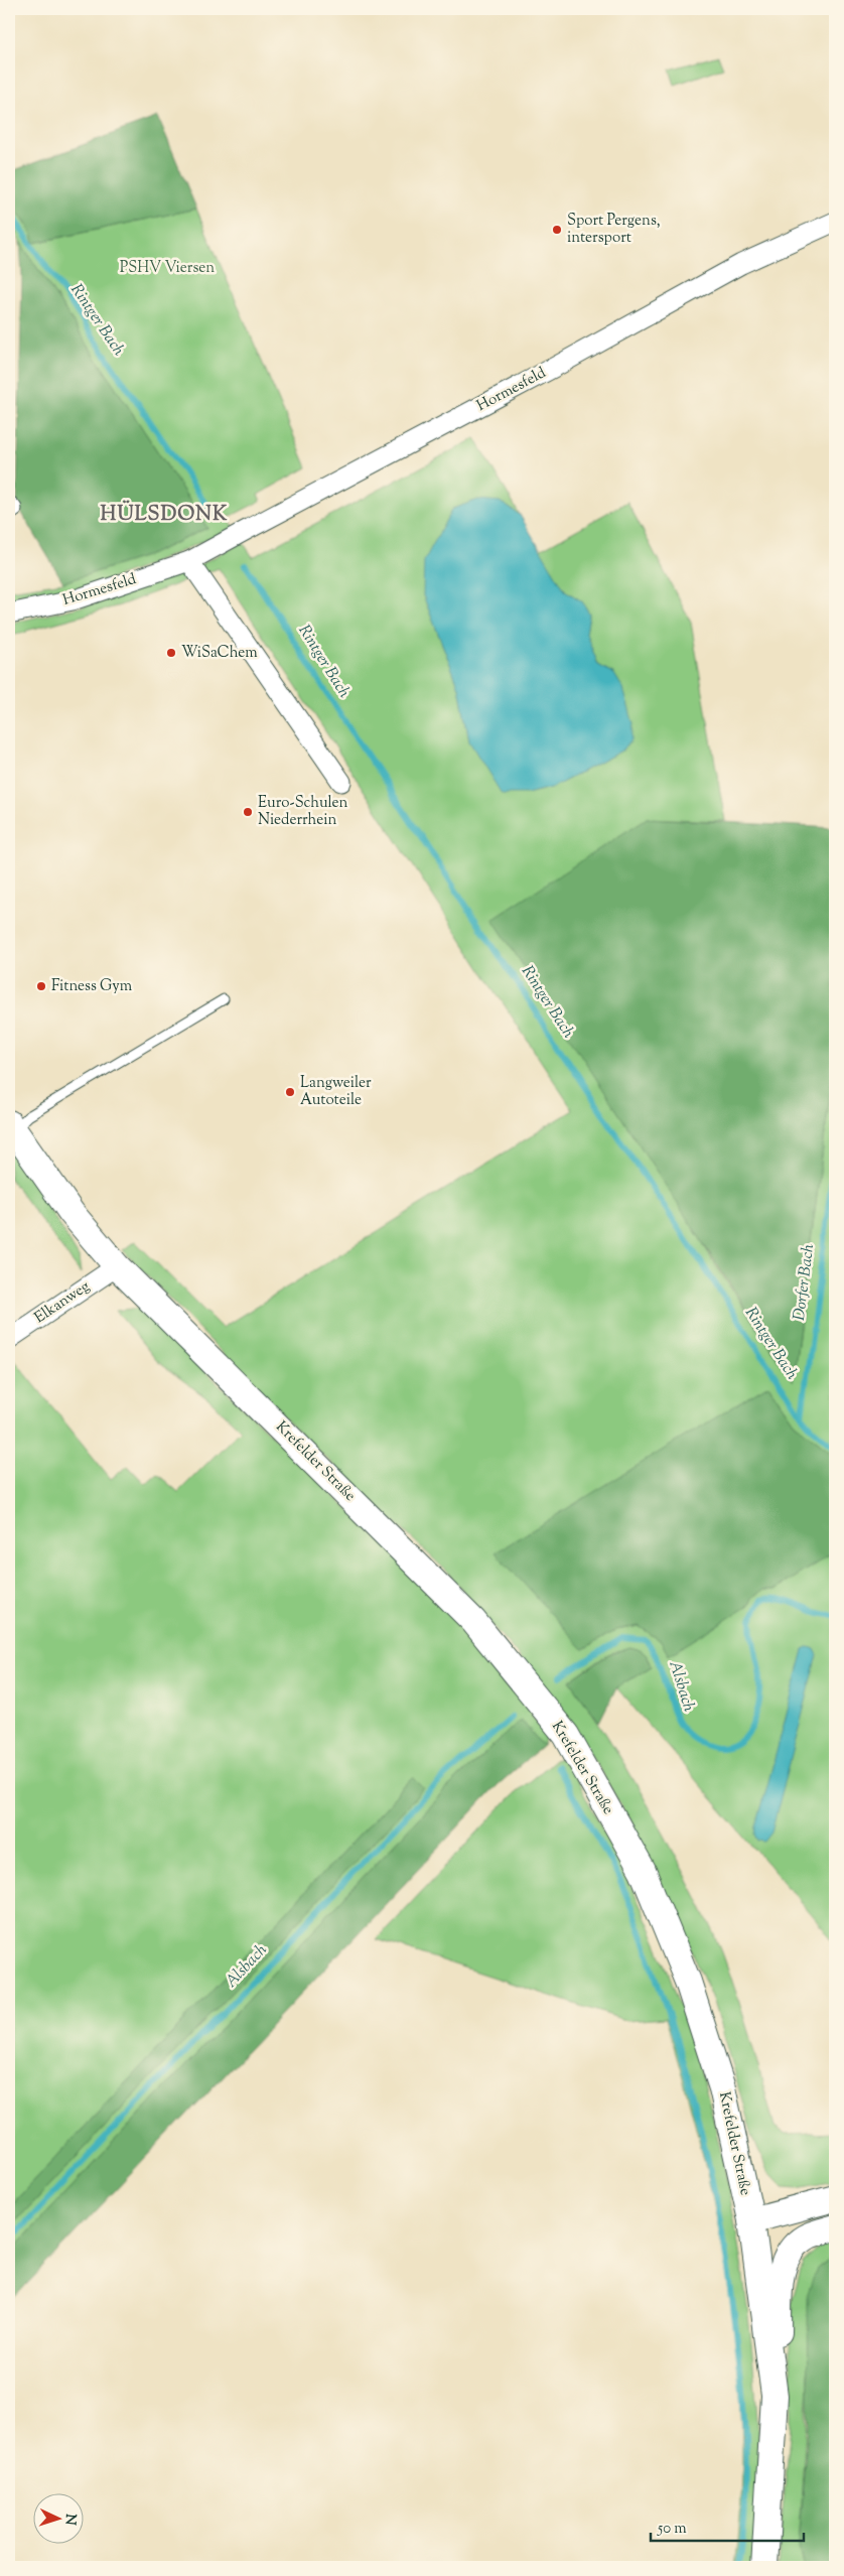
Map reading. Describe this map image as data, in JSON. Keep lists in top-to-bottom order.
{
  "streets": {
    "main road": ["Krefelder Straße"],
    "street": ["Hormesfeld", "Elkanweg"]
  },
  "crossings": [
    ["Elkanweg", "Krefelder Straße"]
  ],
  "districts": ["HÜLSDONK"],
  "water": ["Rintger Bach", "Dorfer Bach", "Alsbach"],
  "parks": ["PSHV Viersen"],
  "places": [
    "Sport Pergens, intersport",
    "WiSaChem",
    "Euro-Schulen Niederrhein",
    "Fitness Gym",
    "Langweiler Autoteile"
  ],
  "scale_bar": "50 m",
  "north": "right"
}
